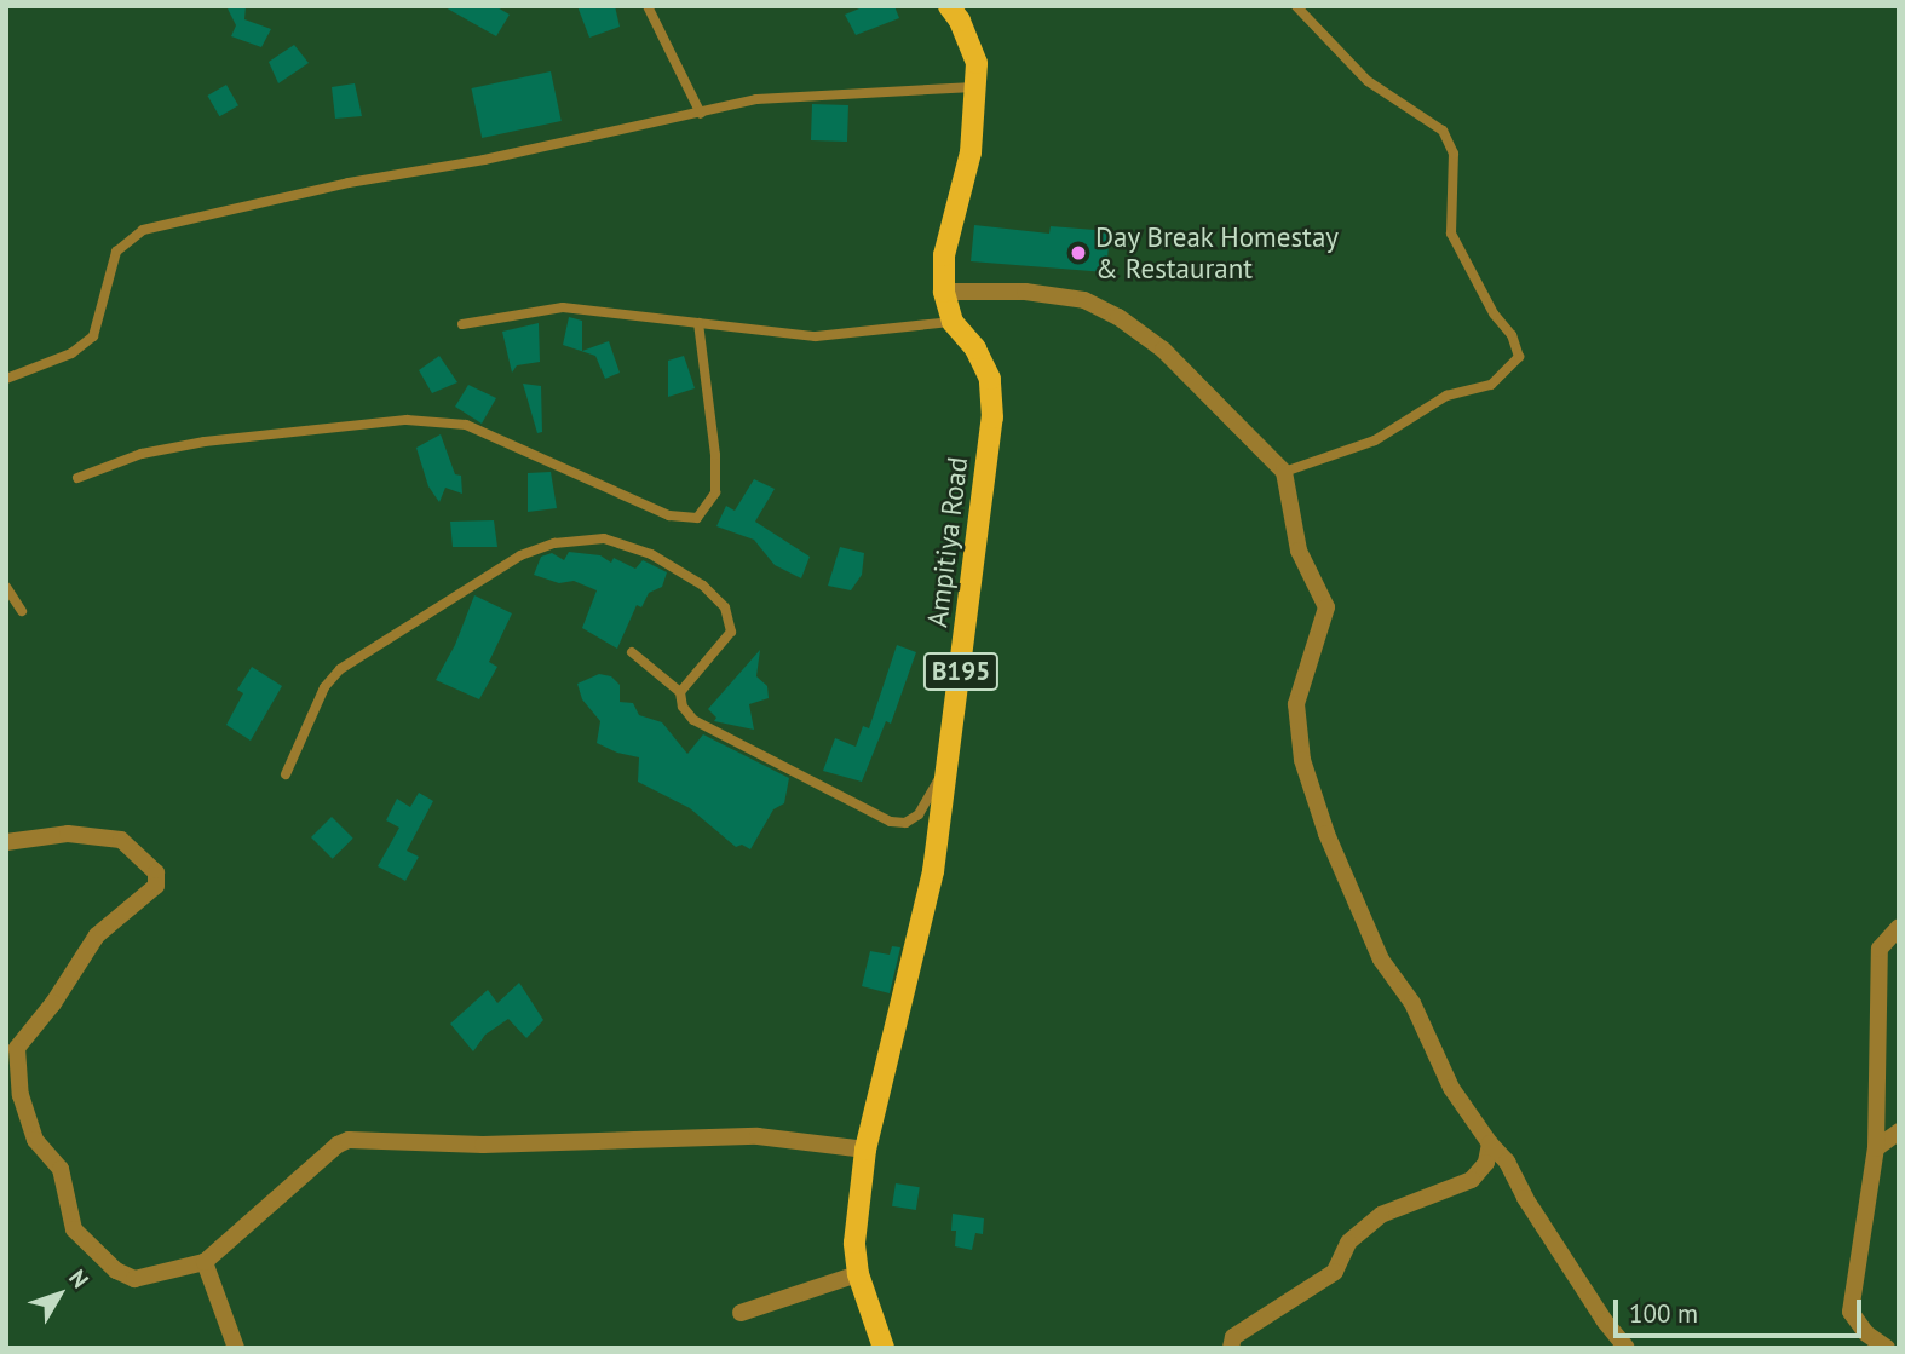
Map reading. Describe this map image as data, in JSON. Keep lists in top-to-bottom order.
{
  "streets": {
    "main road": ["Ampitiya Road", "B195"]
  },
  "places": ["Day Break Homestay & Restaurant"],
  "scale_bar": "100 m",
  "north": "top right"
}
